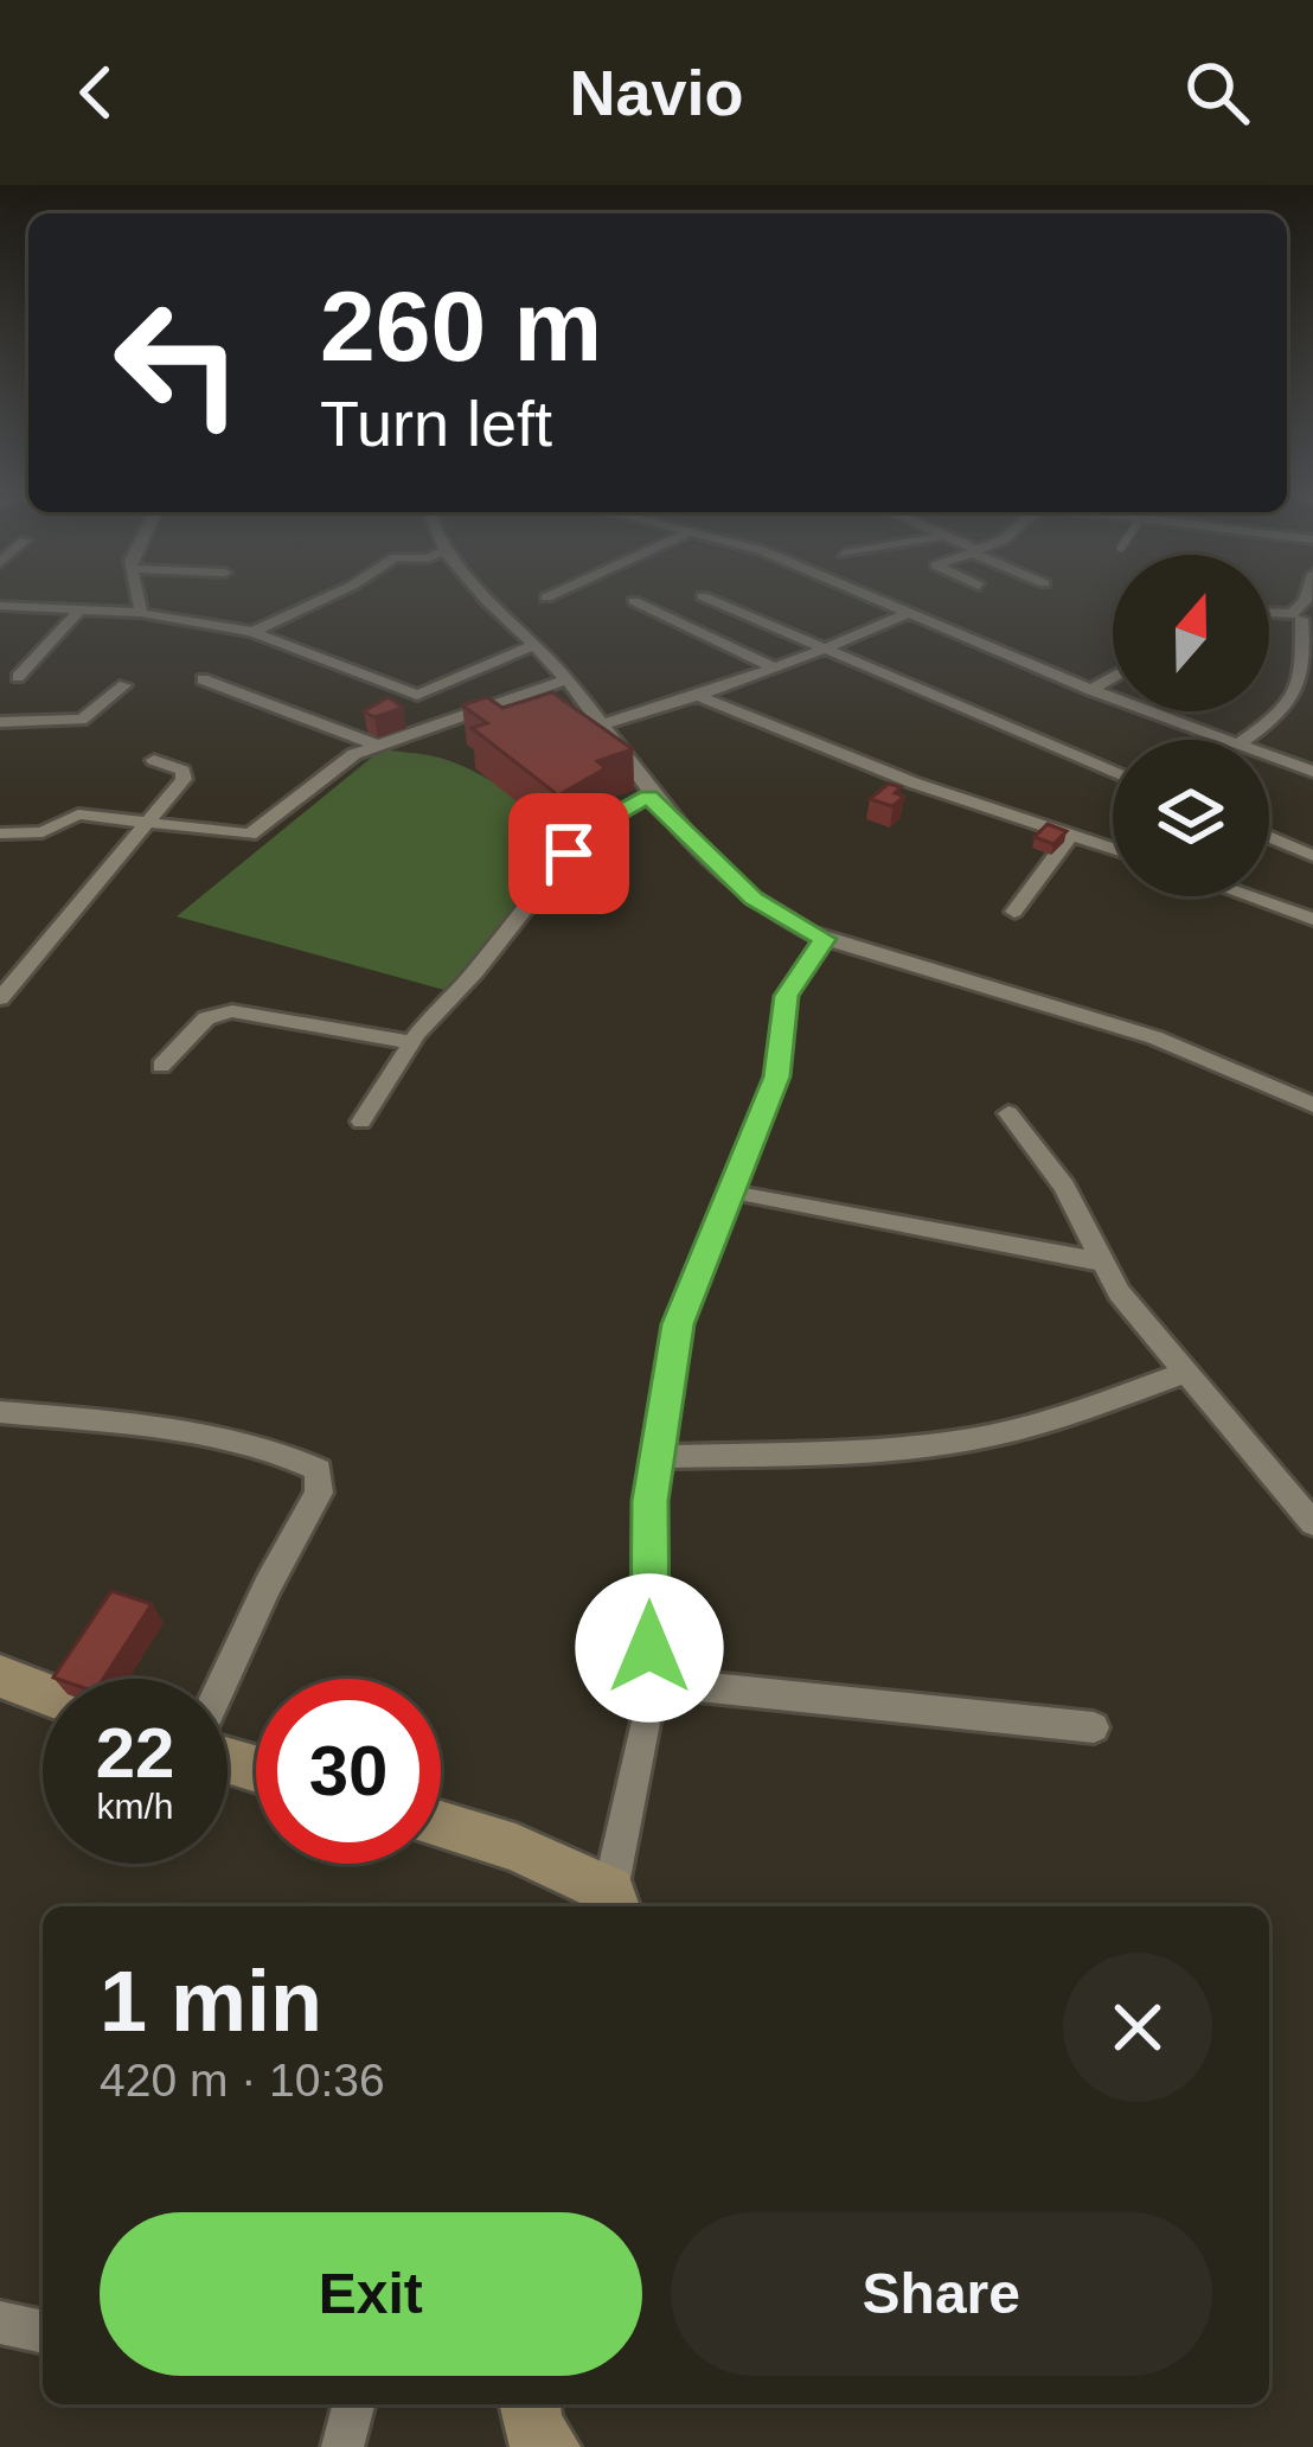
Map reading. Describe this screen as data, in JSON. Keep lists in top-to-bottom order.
{
  "north": "top",
  "page": {
    "header": "Navio",
    "turn": ["260 m", "Turn left"],
    "speed": "22 km/h",
    "limit": "30",
    "heading": ["1 min", "420 m · 10:36"],
    "buttons": ["Exit", "Share"]
  }
}
